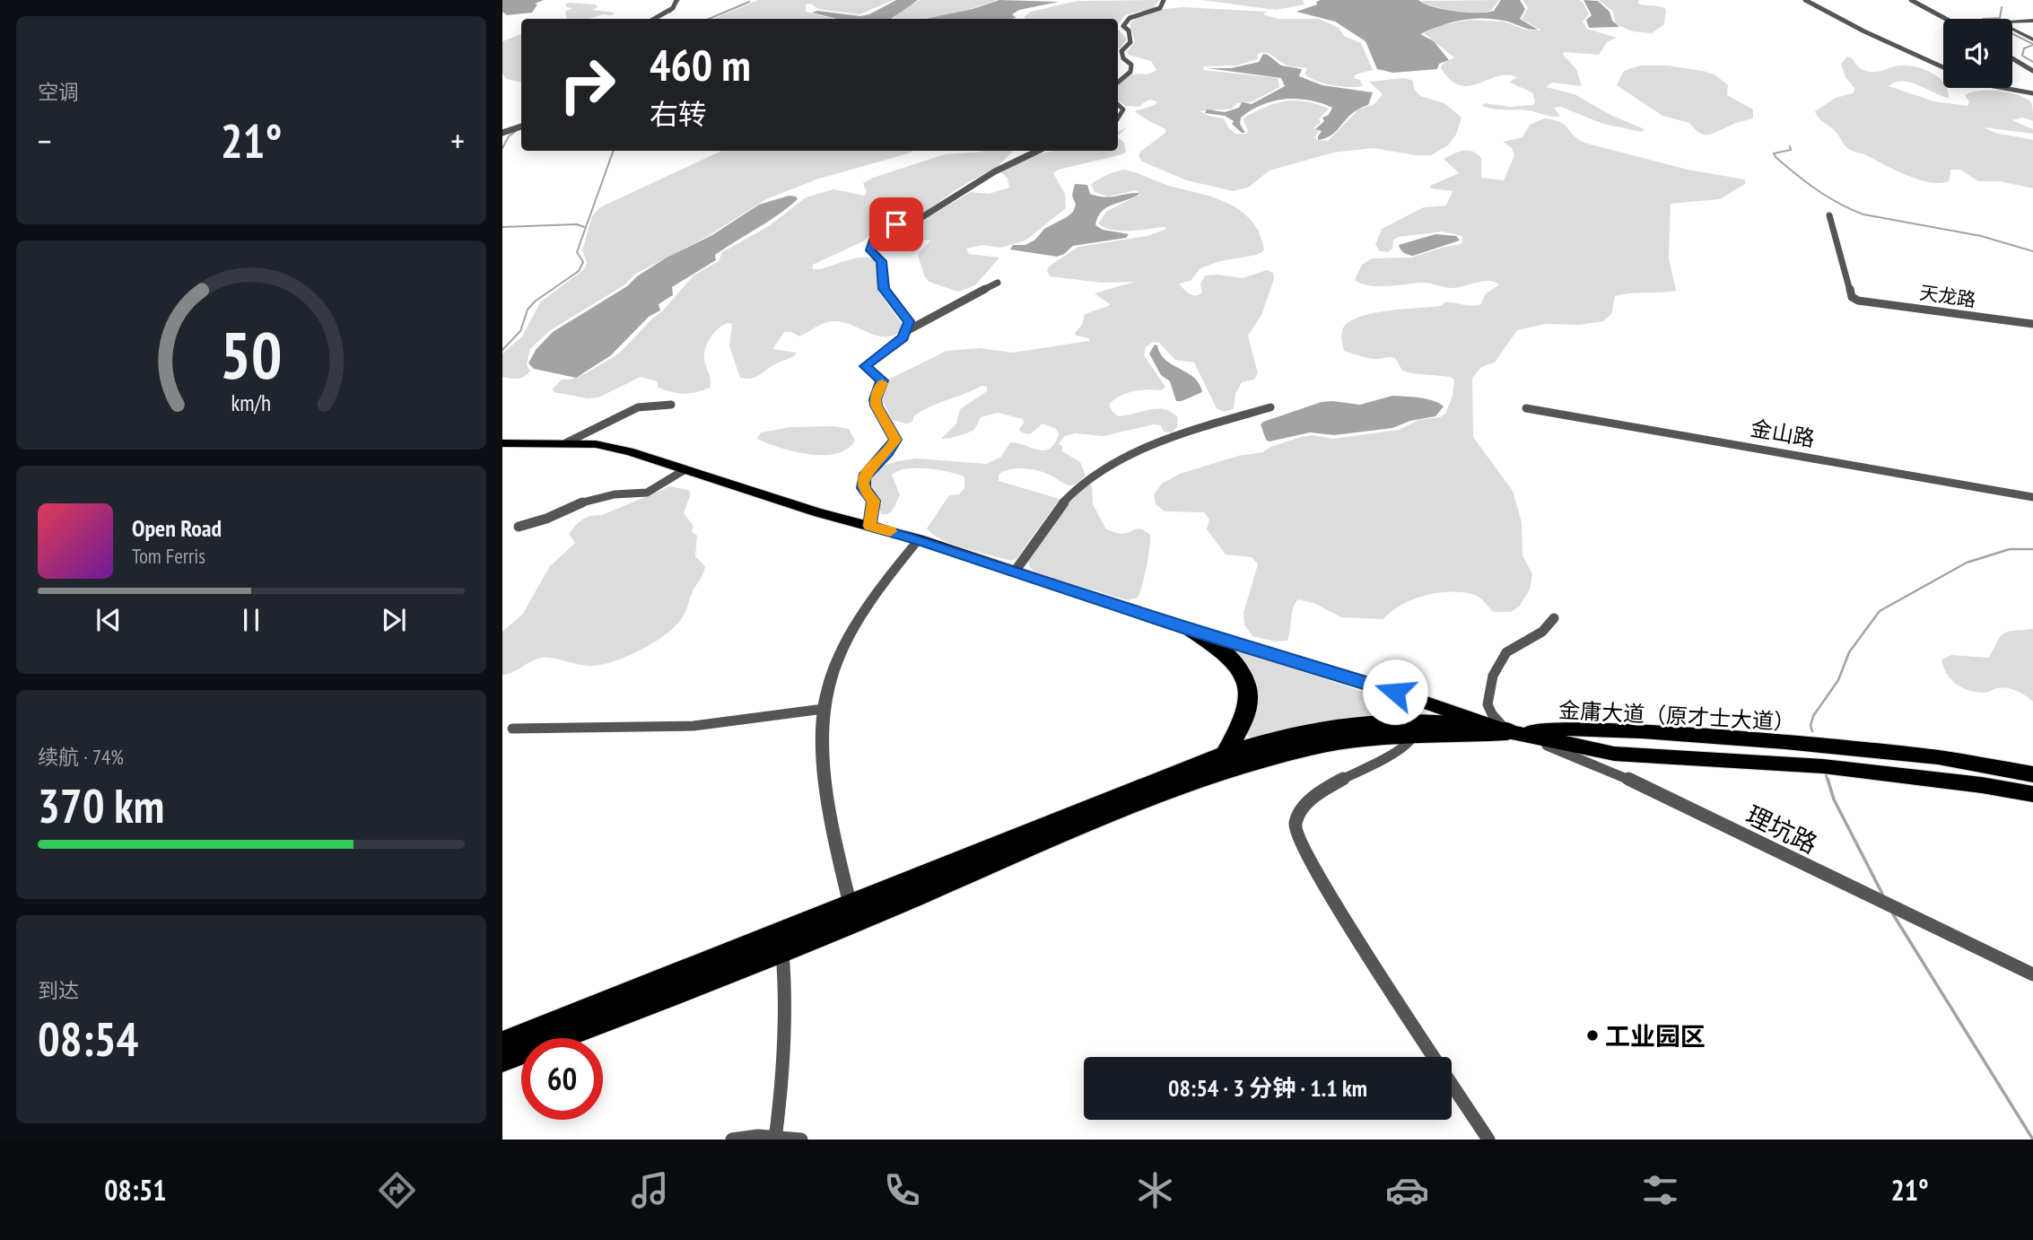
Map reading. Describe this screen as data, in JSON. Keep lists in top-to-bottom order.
{
  "streets": {
    "main road": ["金庸大道（原才士大道）"],
    "street": ["天龙路", "金山路", "理坑路"]
  },
  "crossings": [
    ["金庸大道（原才士大道）", "理坑路"]
  ],
  "places": ["工业园区"],
  "page": {
    "tile": [
      "空调",
      ["续航 · 74%", "370 km"],
      ["到达", "08:54"]
    ],
    "turn": ["460 m", "右转"],
    "heat": ["−", "21°", "+"],
    "song": ["Open Road", "Tom Ferris"],
    "limit": "60",
    "trip": "08:54 · 3 分钟 · 1.1 km",
    "tabs": ["08:51", "21°"],
    "gauge": ["50", "km/h"]
  }
}
